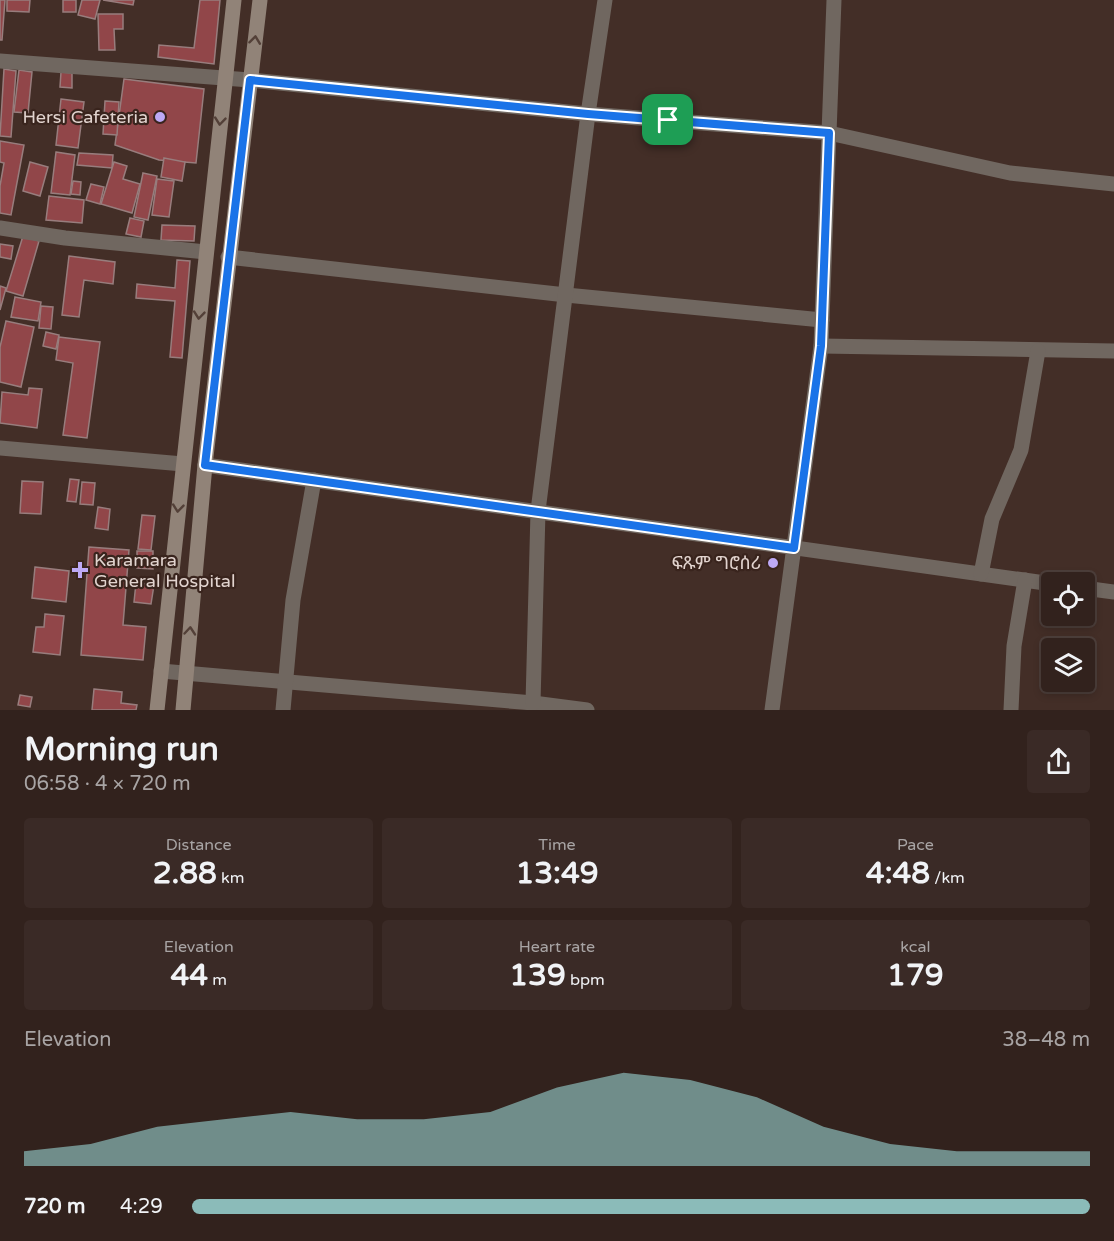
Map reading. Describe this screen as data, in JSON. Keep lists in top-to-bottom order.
{
  "places": {
    "other": ["Hersi Cafeteria", "ፍጹም ግሮሰሪ"],
    "health": ["Karamara General Hospital"]
  },
  "page": {
    "heading": ["Morning run", "06:58 · 4 × 720 m"],
    "stats": [
      ["Distance", "2.88 km"],
      ["Time", "13:49"],
      ["Pace", "4:48 /km"],
      ["Elevation", "44 m"],
      ["Heart rate", "139 bpm"],
      ["kcal", "179"]
    ],
    "chart": ["Elevation", "38–48 m"],
    "list": [
      {
        "name": "720 m",
        "note": "4:29"
      }
    ]
  }
}
